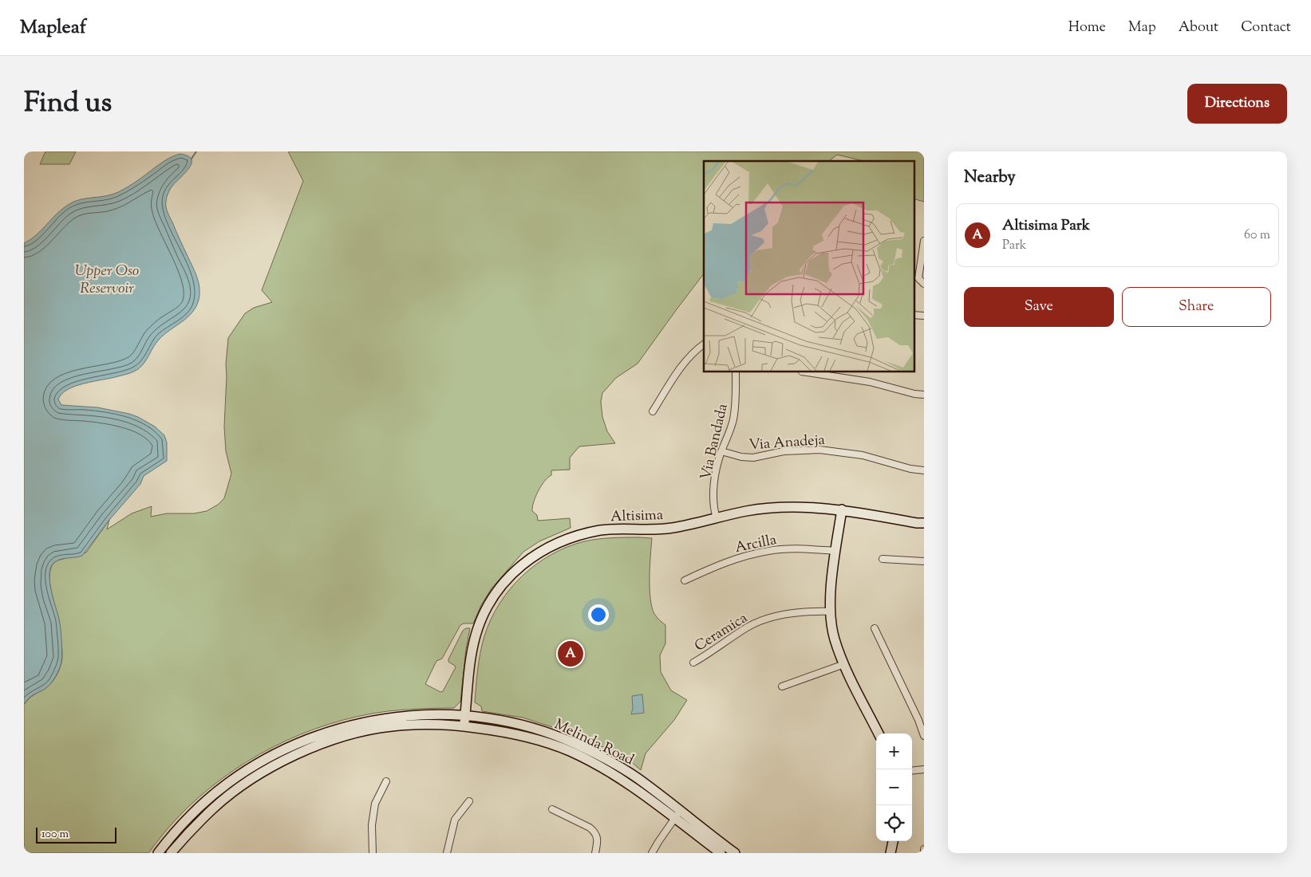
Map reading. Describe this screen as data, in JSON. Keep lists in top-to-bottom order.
{
  "streets": {
    "main road": ["Altisima", "Melinda Road"],
    "street": [
      "Via Bandada",
      "Via Anadeja",
      "Arcilla",
      "Ceramica"
    ]
  },
  "crossings": [
    ["Via Bandada", "Via Anadeja"],
    ["Via Bandada", "Altisima"],
    ["Altisima", "Melinda Road"]
  ],
  "water": ["Upper Oso Reservoir"],
  "scale_bar": "100 m",
  "page": {
    "header": "Mapleaf",
    "nav": [
      "Home",
      "Map",
      "About",
      "Contact"
    ],
    "title": "Find us",
    "buttons": [
      "Directions",
      ["Save", "Share"]
    ],
    "heading": "Nearby",
    "list": [
      {
        "mark": "A",
        "name": "Altisima Park",
        "note": "Park",
        "value": "60 m"
      }
    ],
    "pins": "A",
    "map_buttons": ["+", "−"],
    "scale": "100 m"
  }
}
